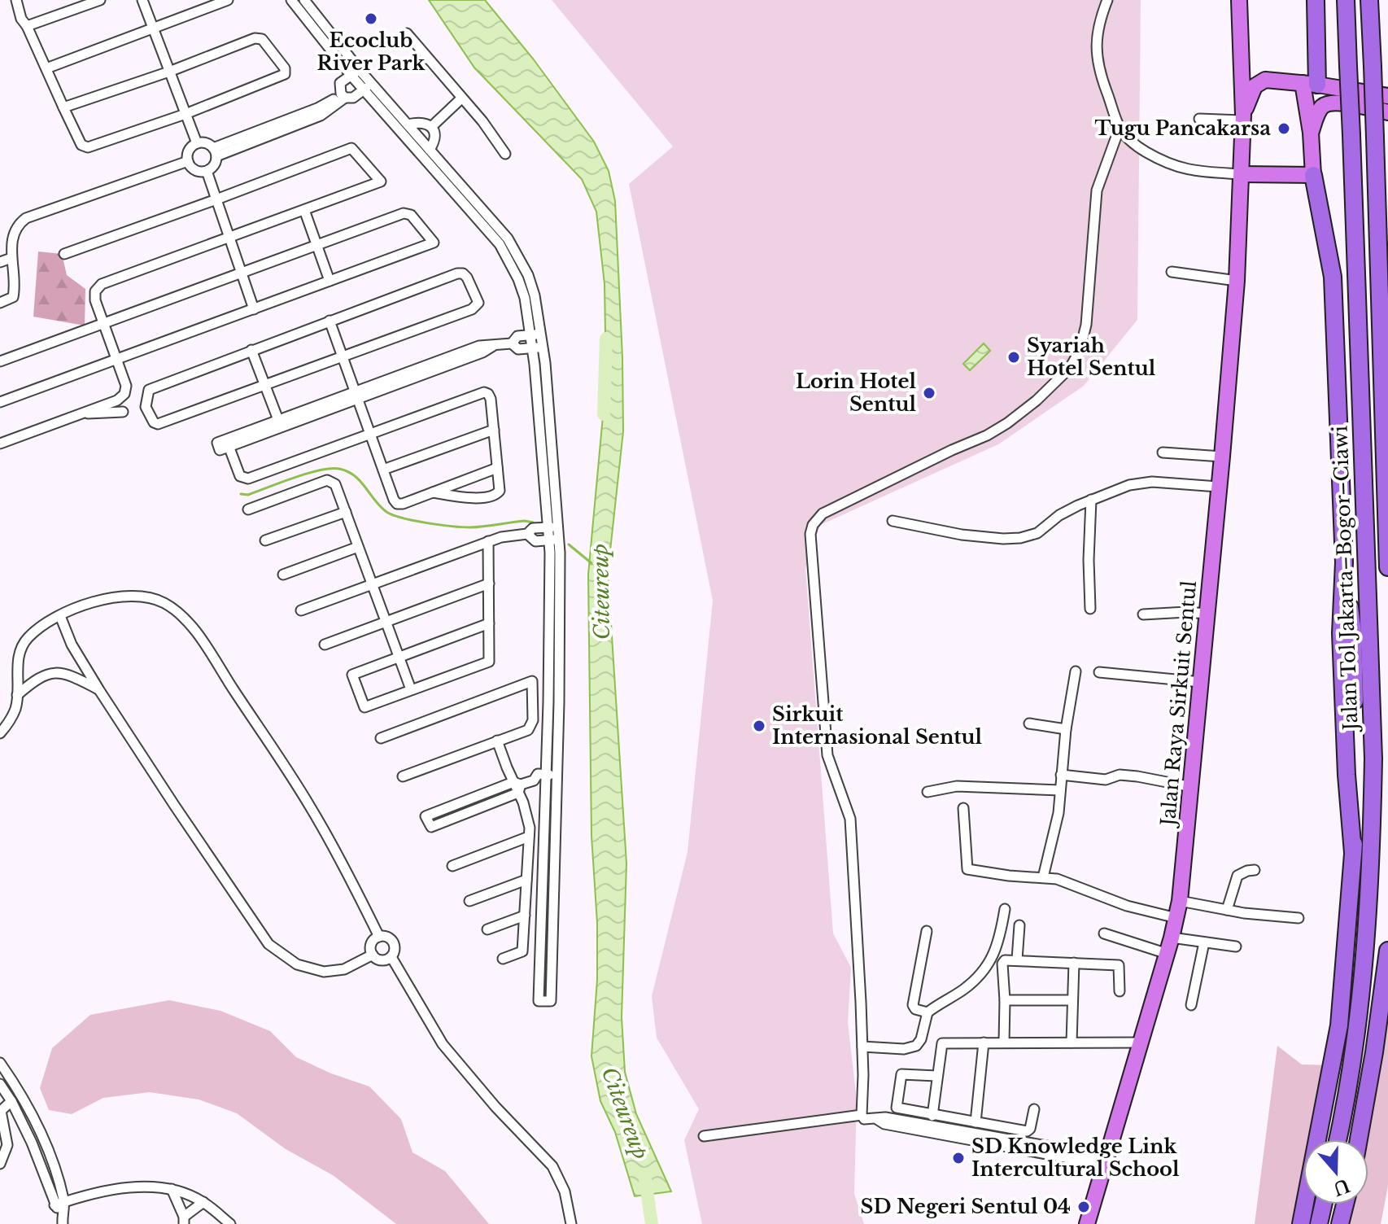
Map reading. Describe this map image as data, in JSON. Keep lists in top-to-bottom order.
{
  "streets": {
    "highway": ["Jalan Tol Jakarta–Bogor–Ciawi"],
    "main road": ["Jalan Raya Sirkuit Sentul"]
  },
  "water": ["Citeureup"],
  "places": [
    "Ecoclub River Park",
    "Tugu Pancakarsa",
    "Syariah Hotel Sentul",
    "Lorin Hotel Sentul",
    "Sirkuit Internasional Sentul",
    "SD Knowledge Link Intercultural School",
    "SD Negeri Sentul 04"
  ],
  "north": "bottom"
}
